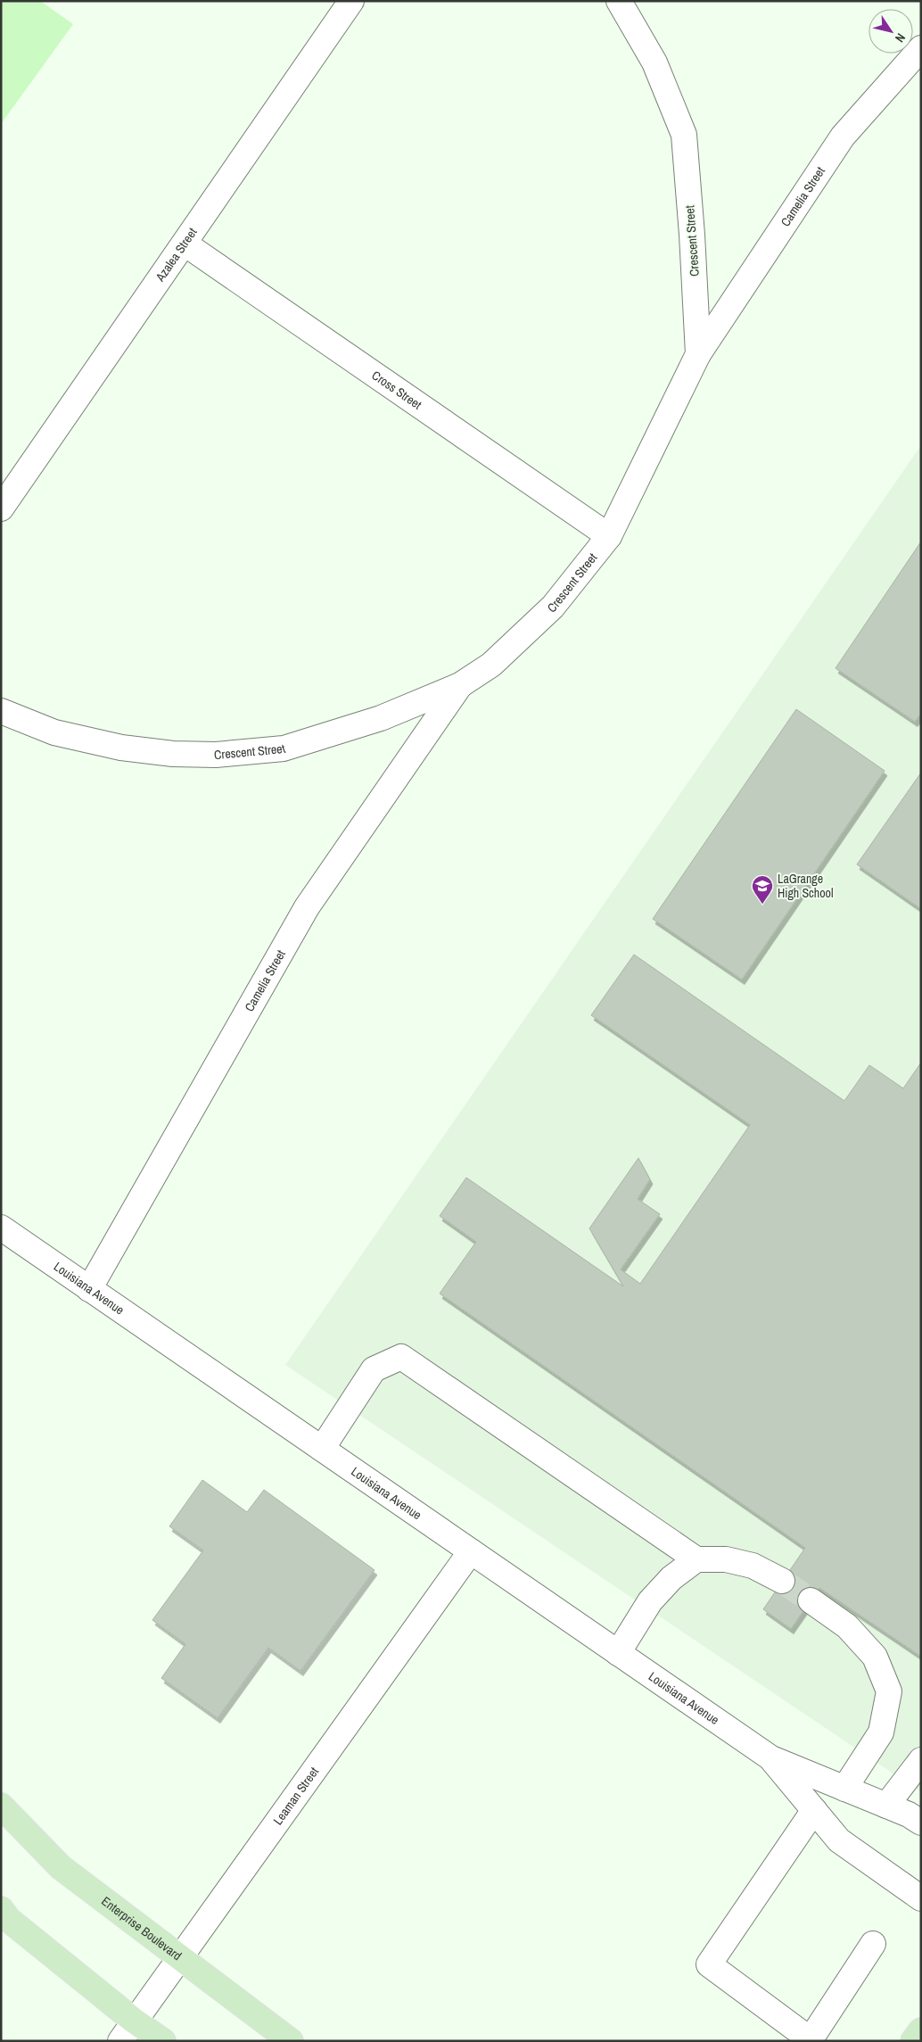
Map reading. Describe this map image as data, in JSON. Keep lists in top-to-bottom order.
{
  "streets": {
    "main road": ["Enterprise Boulevard"],
    "street": [
      "Camelia Street",
      "Crescent Street",
      "Azalea Street",
      "Cross Street",
      "Louisiana Avenue",
      "Leaman Street"
    ]
  },
  "crossings": [
    ["Camelia Street", "Crescent Street"],
    ["Camelia Street", "Louisiana Avenue"],
    ["Crescent Street", "Cross Street"],
    ["Azalea Street", "Cross Street"],
    ["Louisiana Avenue", "Leaman Street"],
    ["Leaman Street", "Enterprise Boulevard"]
  ],
  "places": {
    "school or university": ["LaGrange High School"]
  },
  "north": "bottom right"
}
